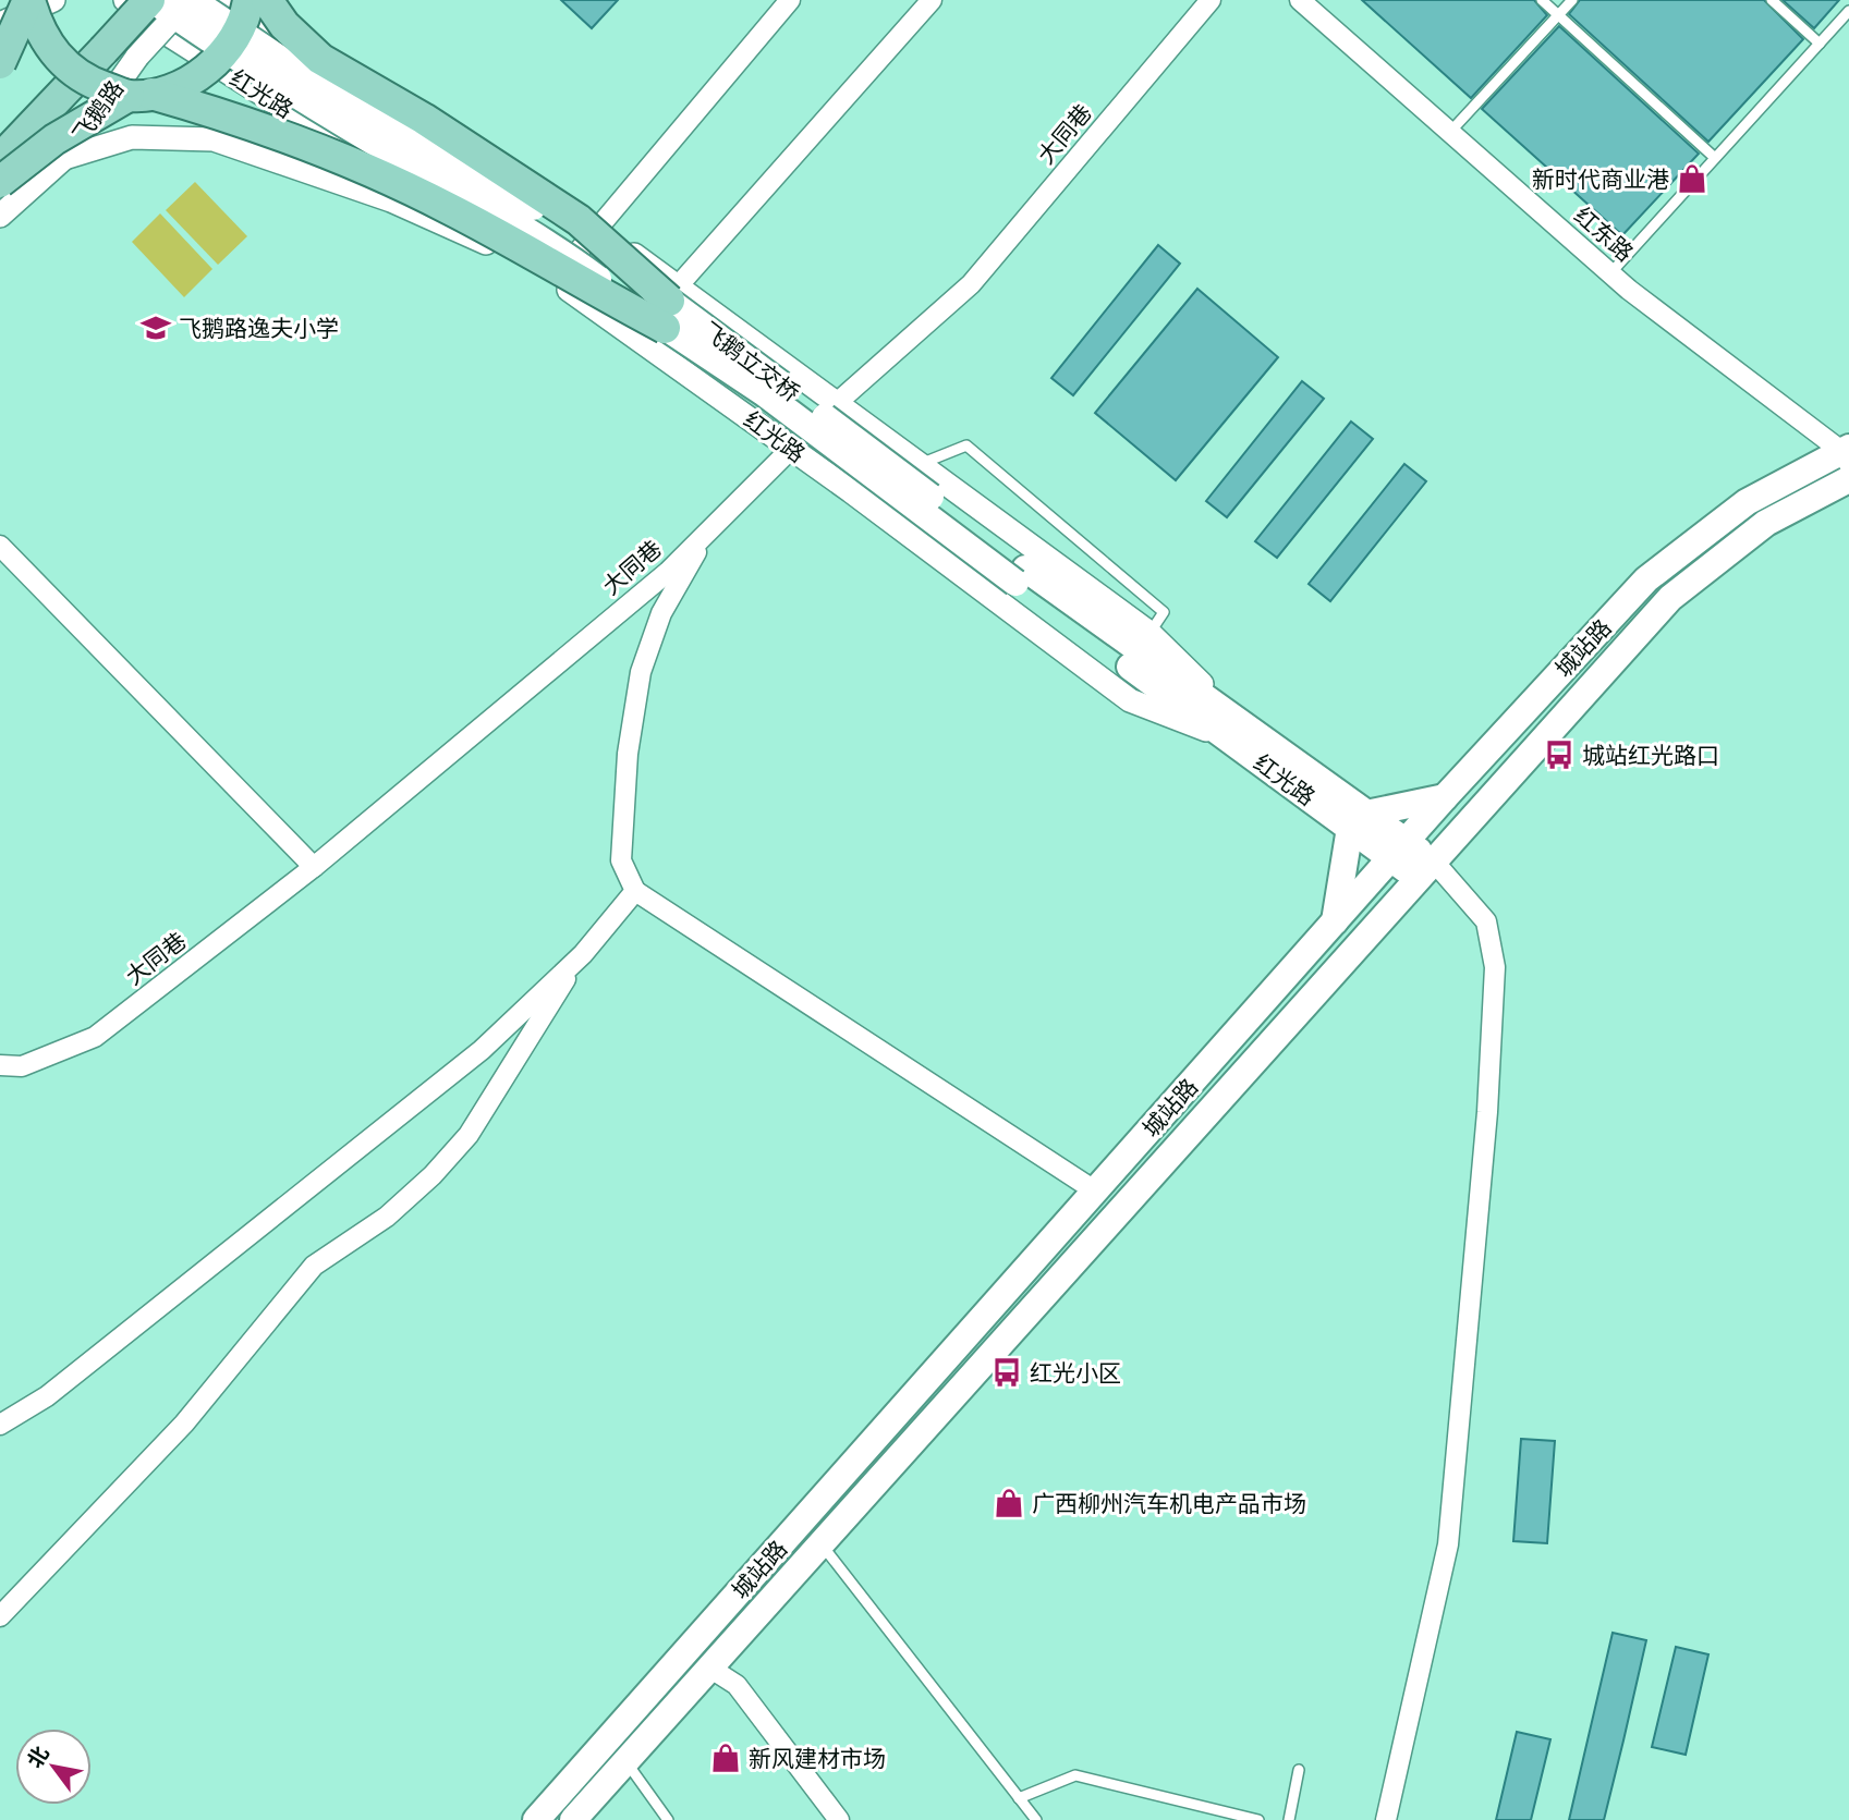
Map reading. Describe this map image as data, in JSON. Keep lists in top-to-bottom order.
{
  "streets": {
    "main road": [
      "红光路",
      "飞鹅路",
      "飞鹅立交桥",
      "城站路"
    ],
    "street": ["大同巷", "红东路"]
  },
  "crossings": [
    ["红光路", "飞鹅路"],
    ["红光路", "大同巷"],
    ["红光路", "飞鹅立交桥"],
    ["红光路", "城站路"],
    ["飞鹅路", "飞鹅立交桥"],
    ["红东路", "城站路"]
  ],
  "places": {
    "shop": ["新时代商业港", "广西柳州汽车机电产品市场", "新风建材市场"],
    "school or university": ["飞鹅路逸夫小学"],
    "bus stop": ["城站红光路口", "红光小区"]
  },
  "north": "top left"
}
